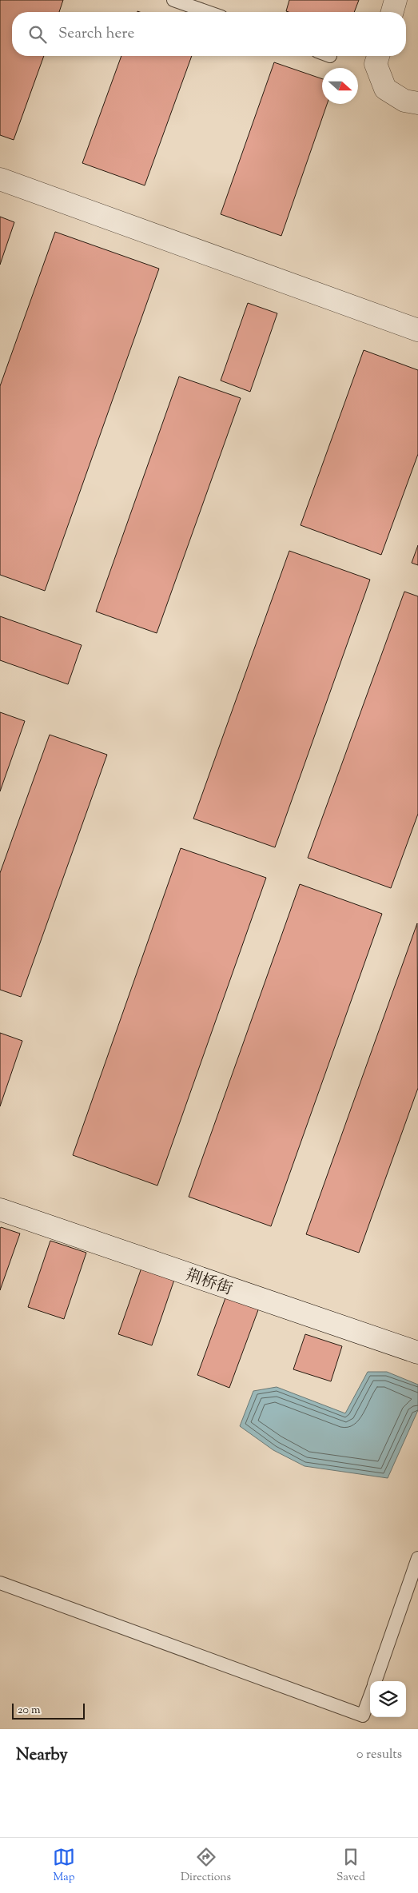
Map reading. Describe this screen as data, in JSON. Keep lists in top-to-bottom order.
{
  "streets": {
    "street": ["荆桥街"]
  },
  "scale_bar": "20 m",
  "north": "right",
  "page": {
    "search": "Search here",
    "scale": "20 m",
    "heading": ["Nearby", "0 results"],
    "nav": ["Map", "Directions", "Saved"]
  }
}
